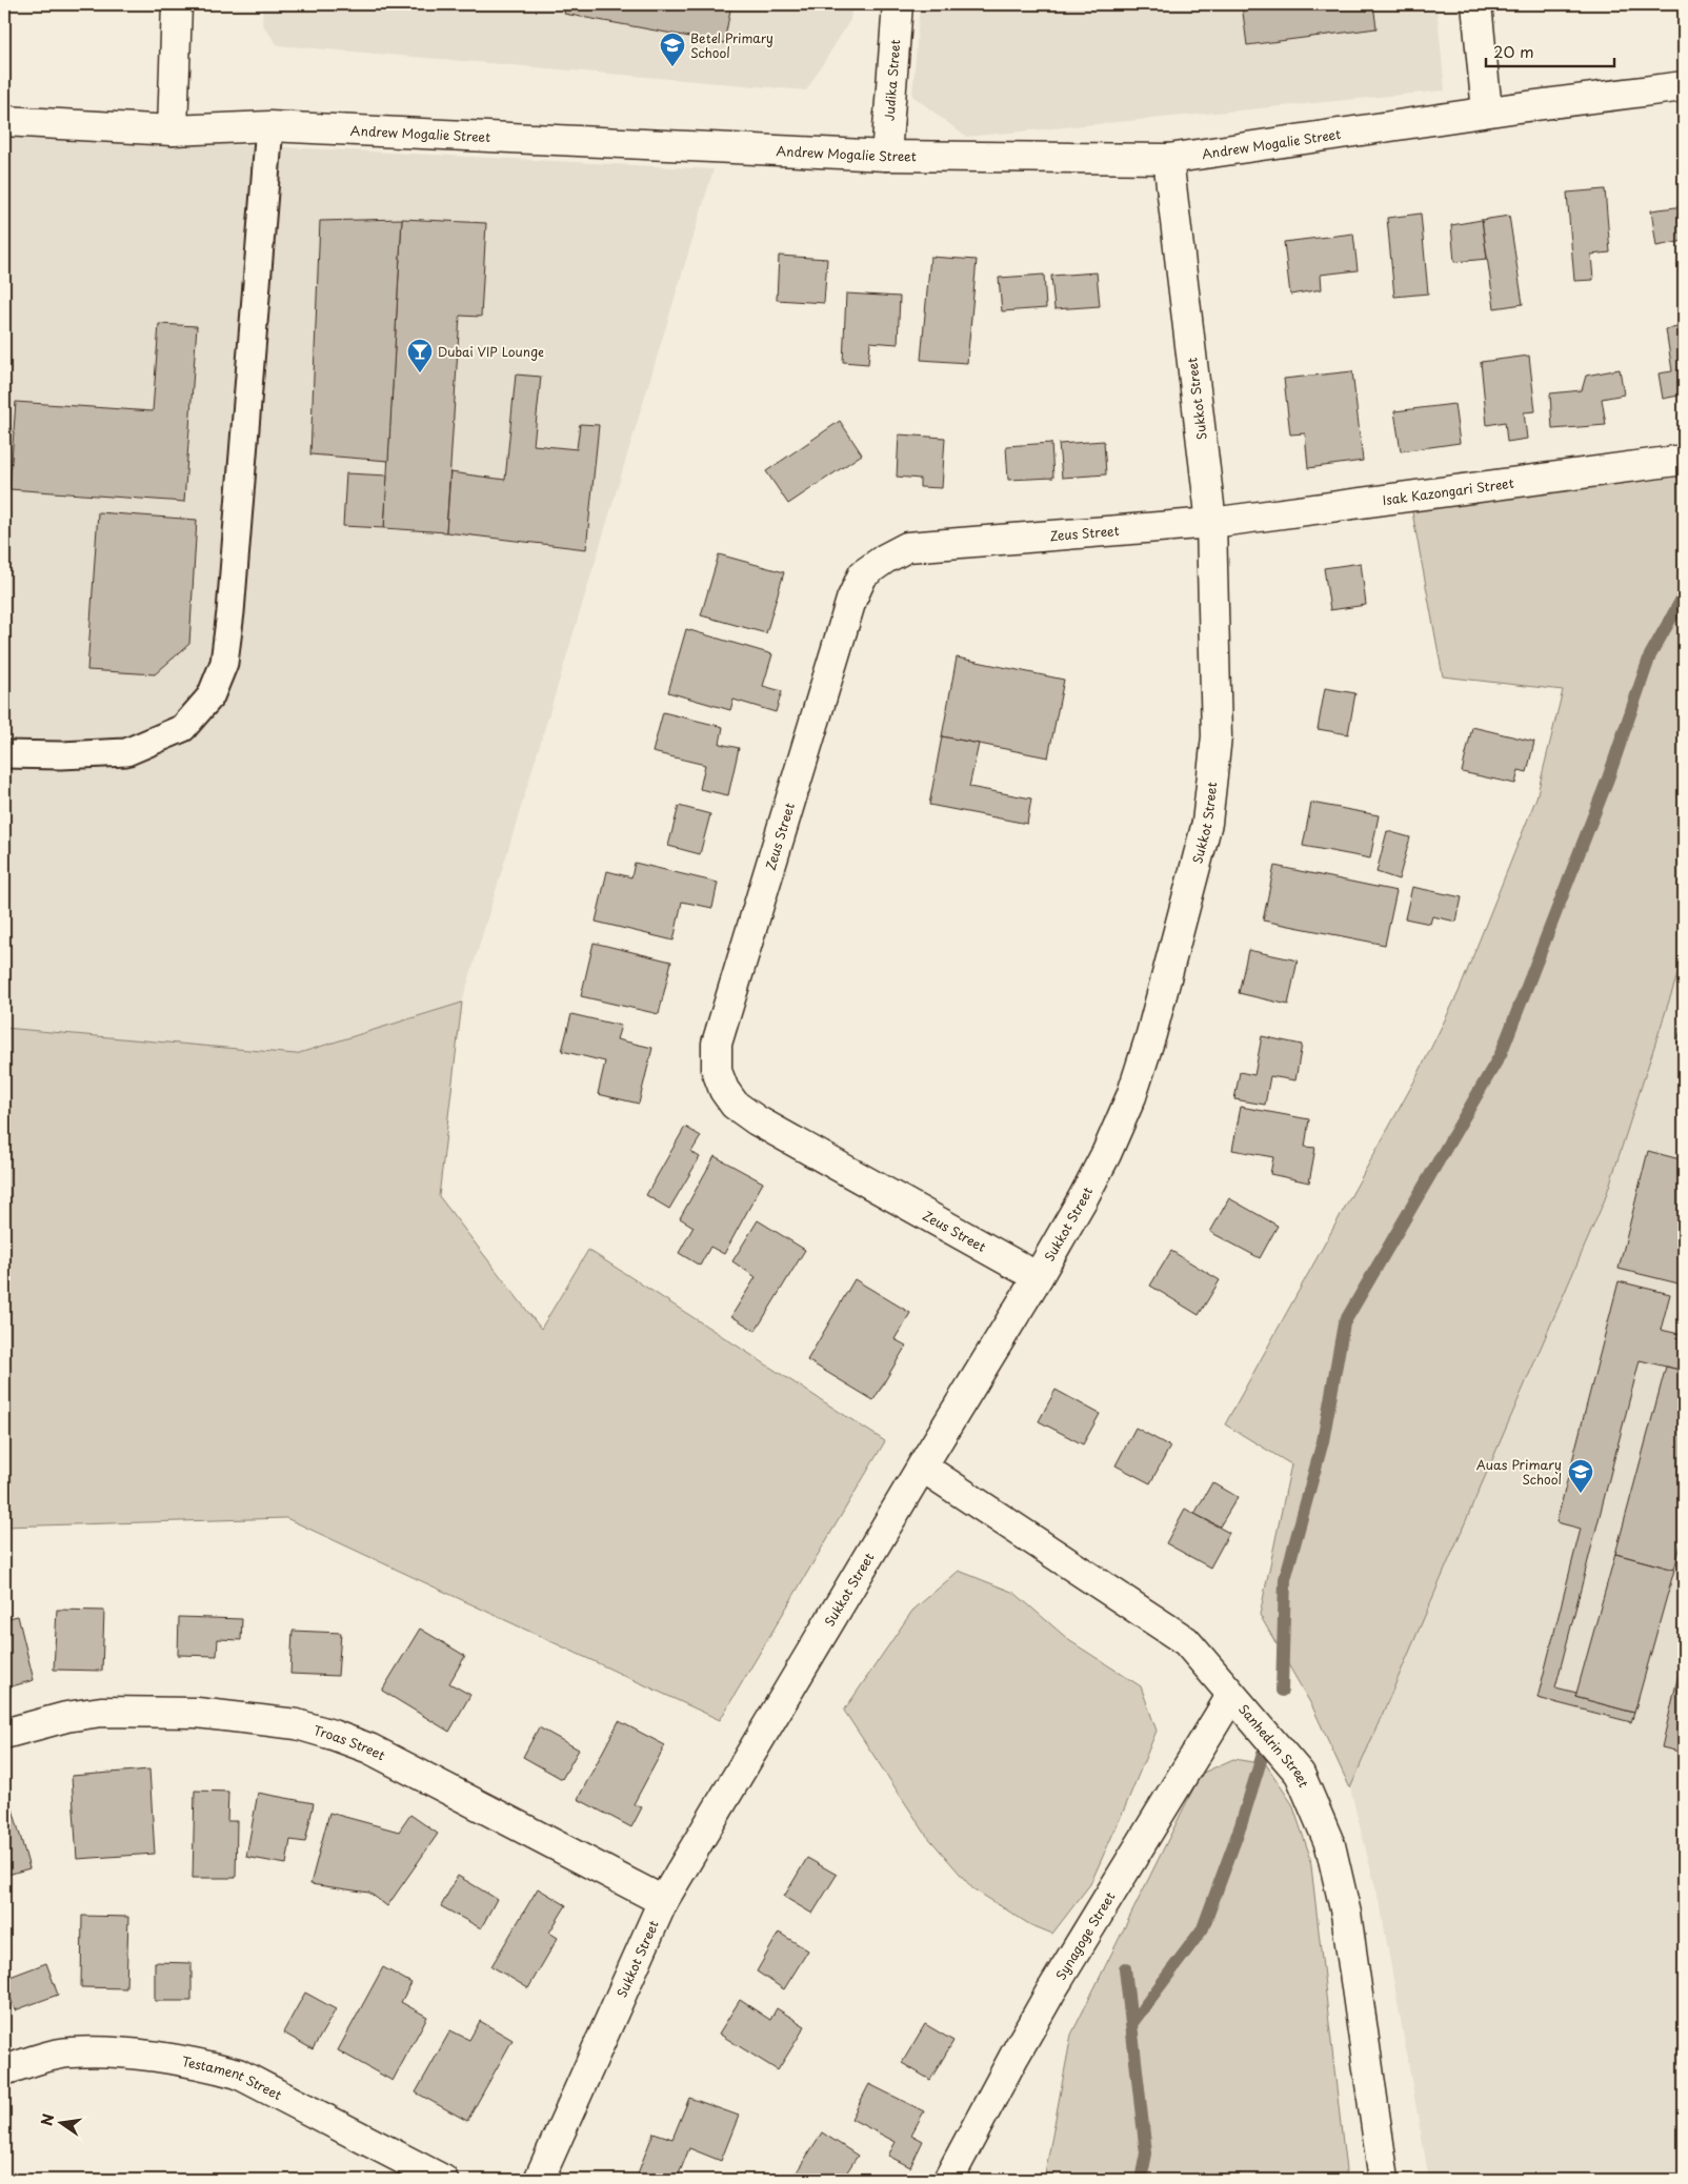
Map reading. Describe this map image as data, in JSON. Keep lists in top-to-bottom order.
{
  "streets": {
    "street": [
      "Judika Street",
      "Andrew Mogalie Street",
      "Sukkot Street",
      "Isak Kazongari Street",
      "Zeus Street",
      "Troas Street",
      "Sanhedrin Street",
      "Synagoge Street",
      "Testament Street"
    ]
  },
  "crossings": [
    ["Judika Street", "Andrew Mogalie Street"],
    ["Andrew Mogalie Street", "Sukkot Street"],
    ["Sukkot Street", "Isak Kazongari Street"],
    ["Sukkot Street", "Zeus Street"],
    ["Sukkot Street", "Troas Street"],
    ["Sukkot Street", "Sanhedrin Street"],
    ["Isak Kazongari Street", "Zeus Street"],
    ["Sanhedrin Street", "Synagoge Street"]
  ],
  "places": {
    "school or university": ["Betel Primary School", "Auas Primary School"],
    "bar": ["Dubai VIP Lounge"]
  },
  "scale_bar": "20 m",
  "north": "left"
}
